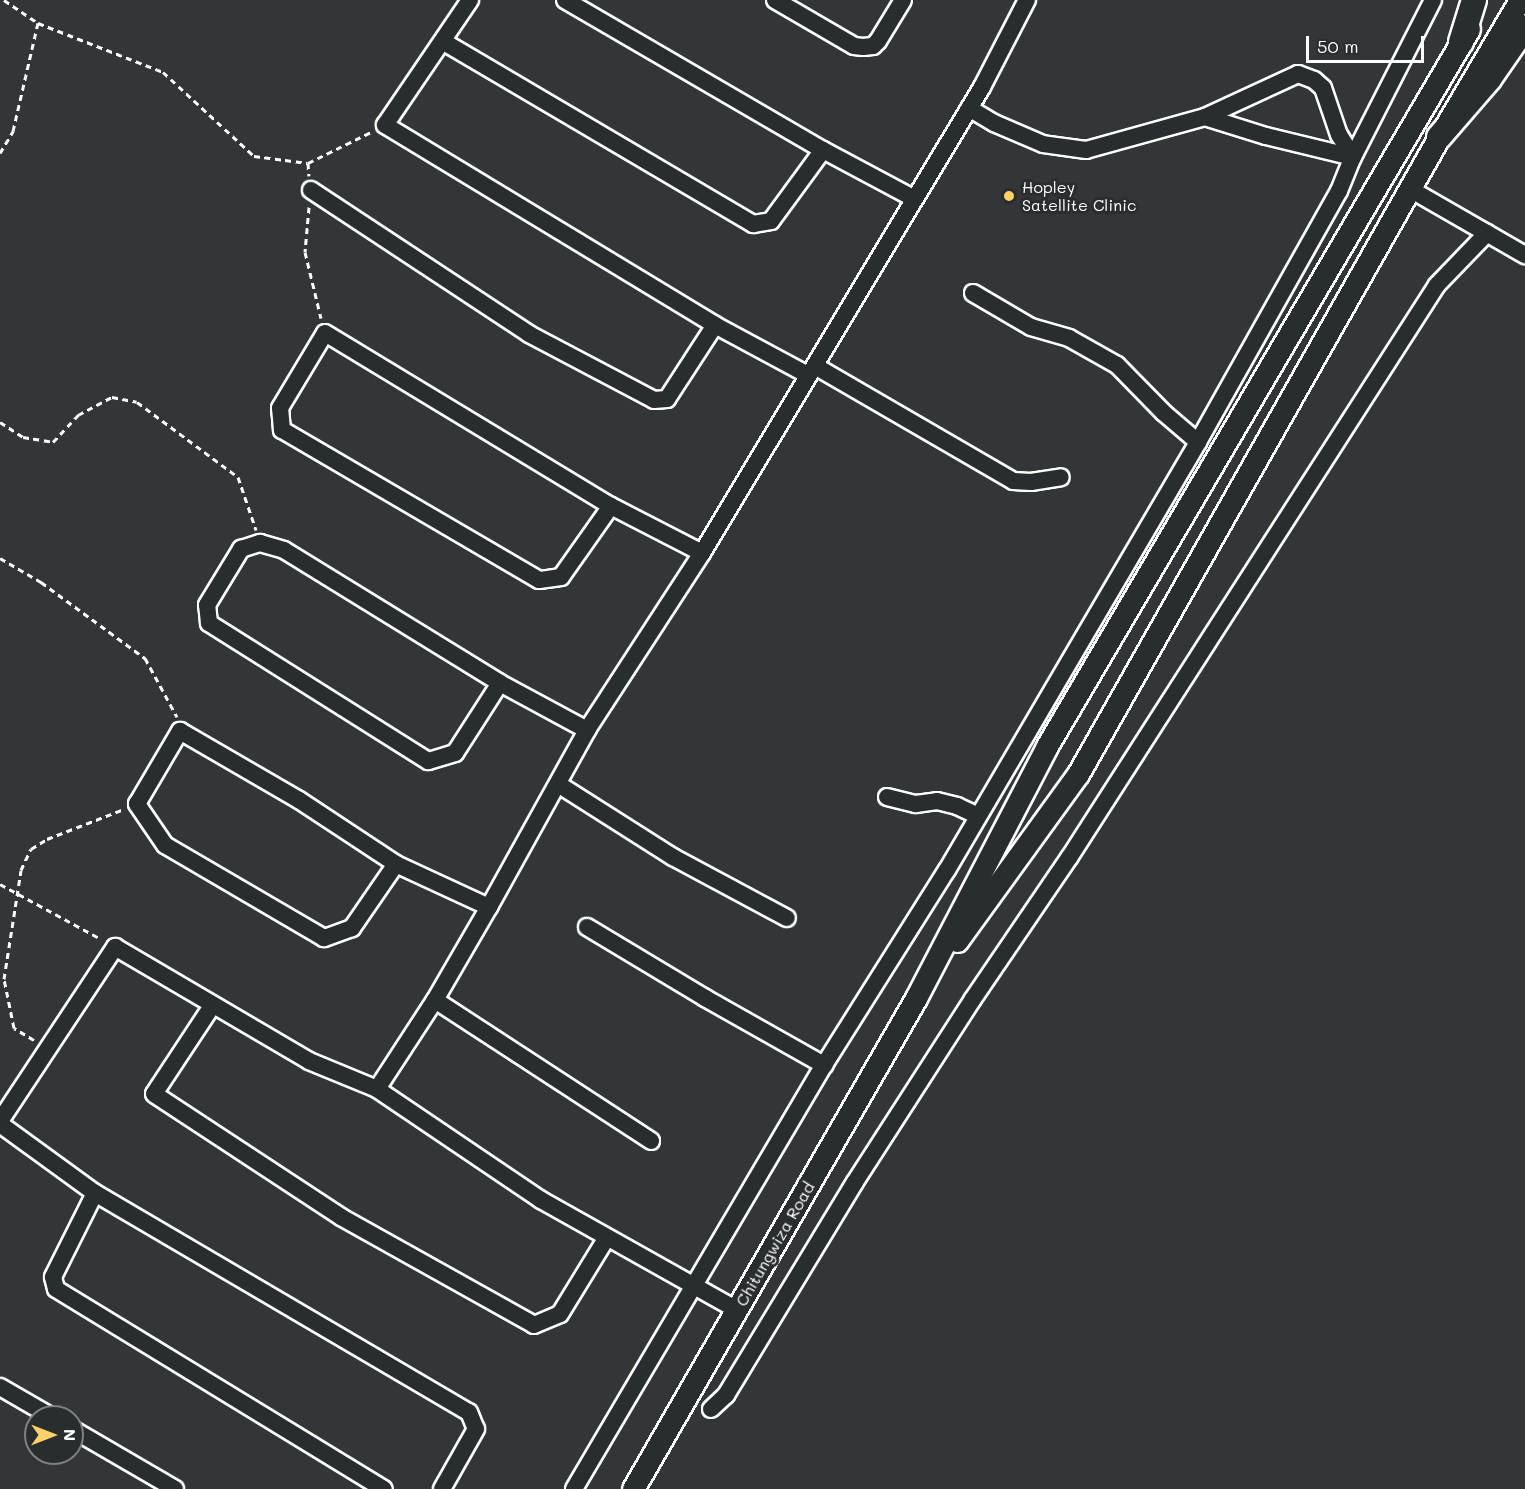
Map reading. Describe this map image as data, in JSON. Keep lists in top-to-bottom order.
{
  "streets": {
    "main road": ["Chitungwiza Road"]
  },
  "places": ["Hopley Satellite Clinic"],
  "scale_bar": "50 m",
  "north": "right"
}
